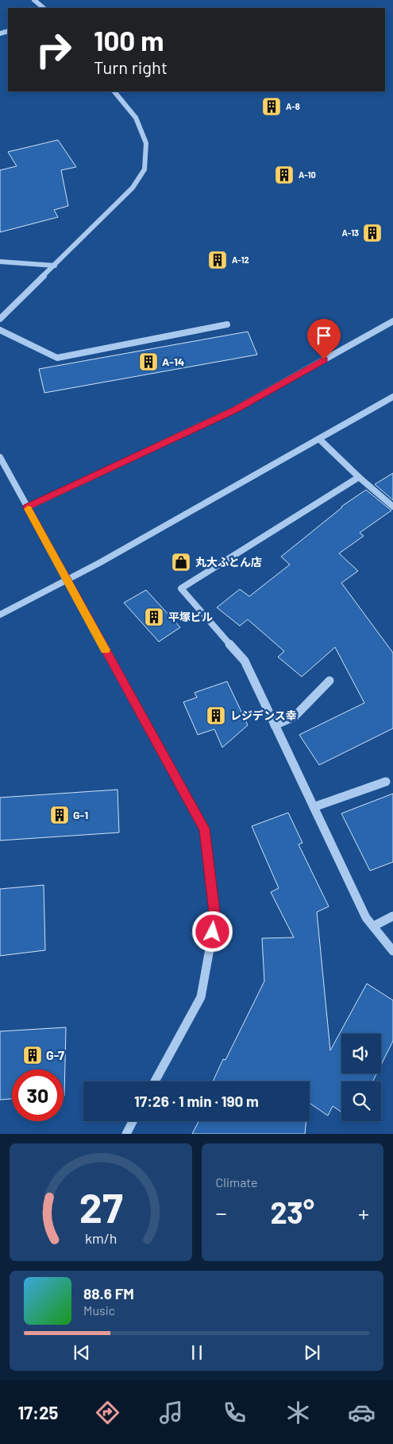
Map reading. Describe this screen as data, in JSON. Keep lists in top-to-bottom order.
{
  "places": {
    "building": [
      "A-8",
      "A-10",
      "A-13",
      "A-12",
      "A-14",
      "平塚ビル",
      "レジデンス幸",
      "G-1",
      "G-7"
    ],
    "shop": ["丸大ふとん店"]
  },
  "page": {
    "turn": ["100 m", "Turn right"],
    "limit": "30",
    "trip": "17:26 · 1 min · 190 m",
    "tile": "Climate",
    "heat": ["−", "23°", "+"],
    "song": ["88.6 FM", "Music"],
    "tabs": "17:25",
    "gauge": ["27", "km/h"]
  }
}
